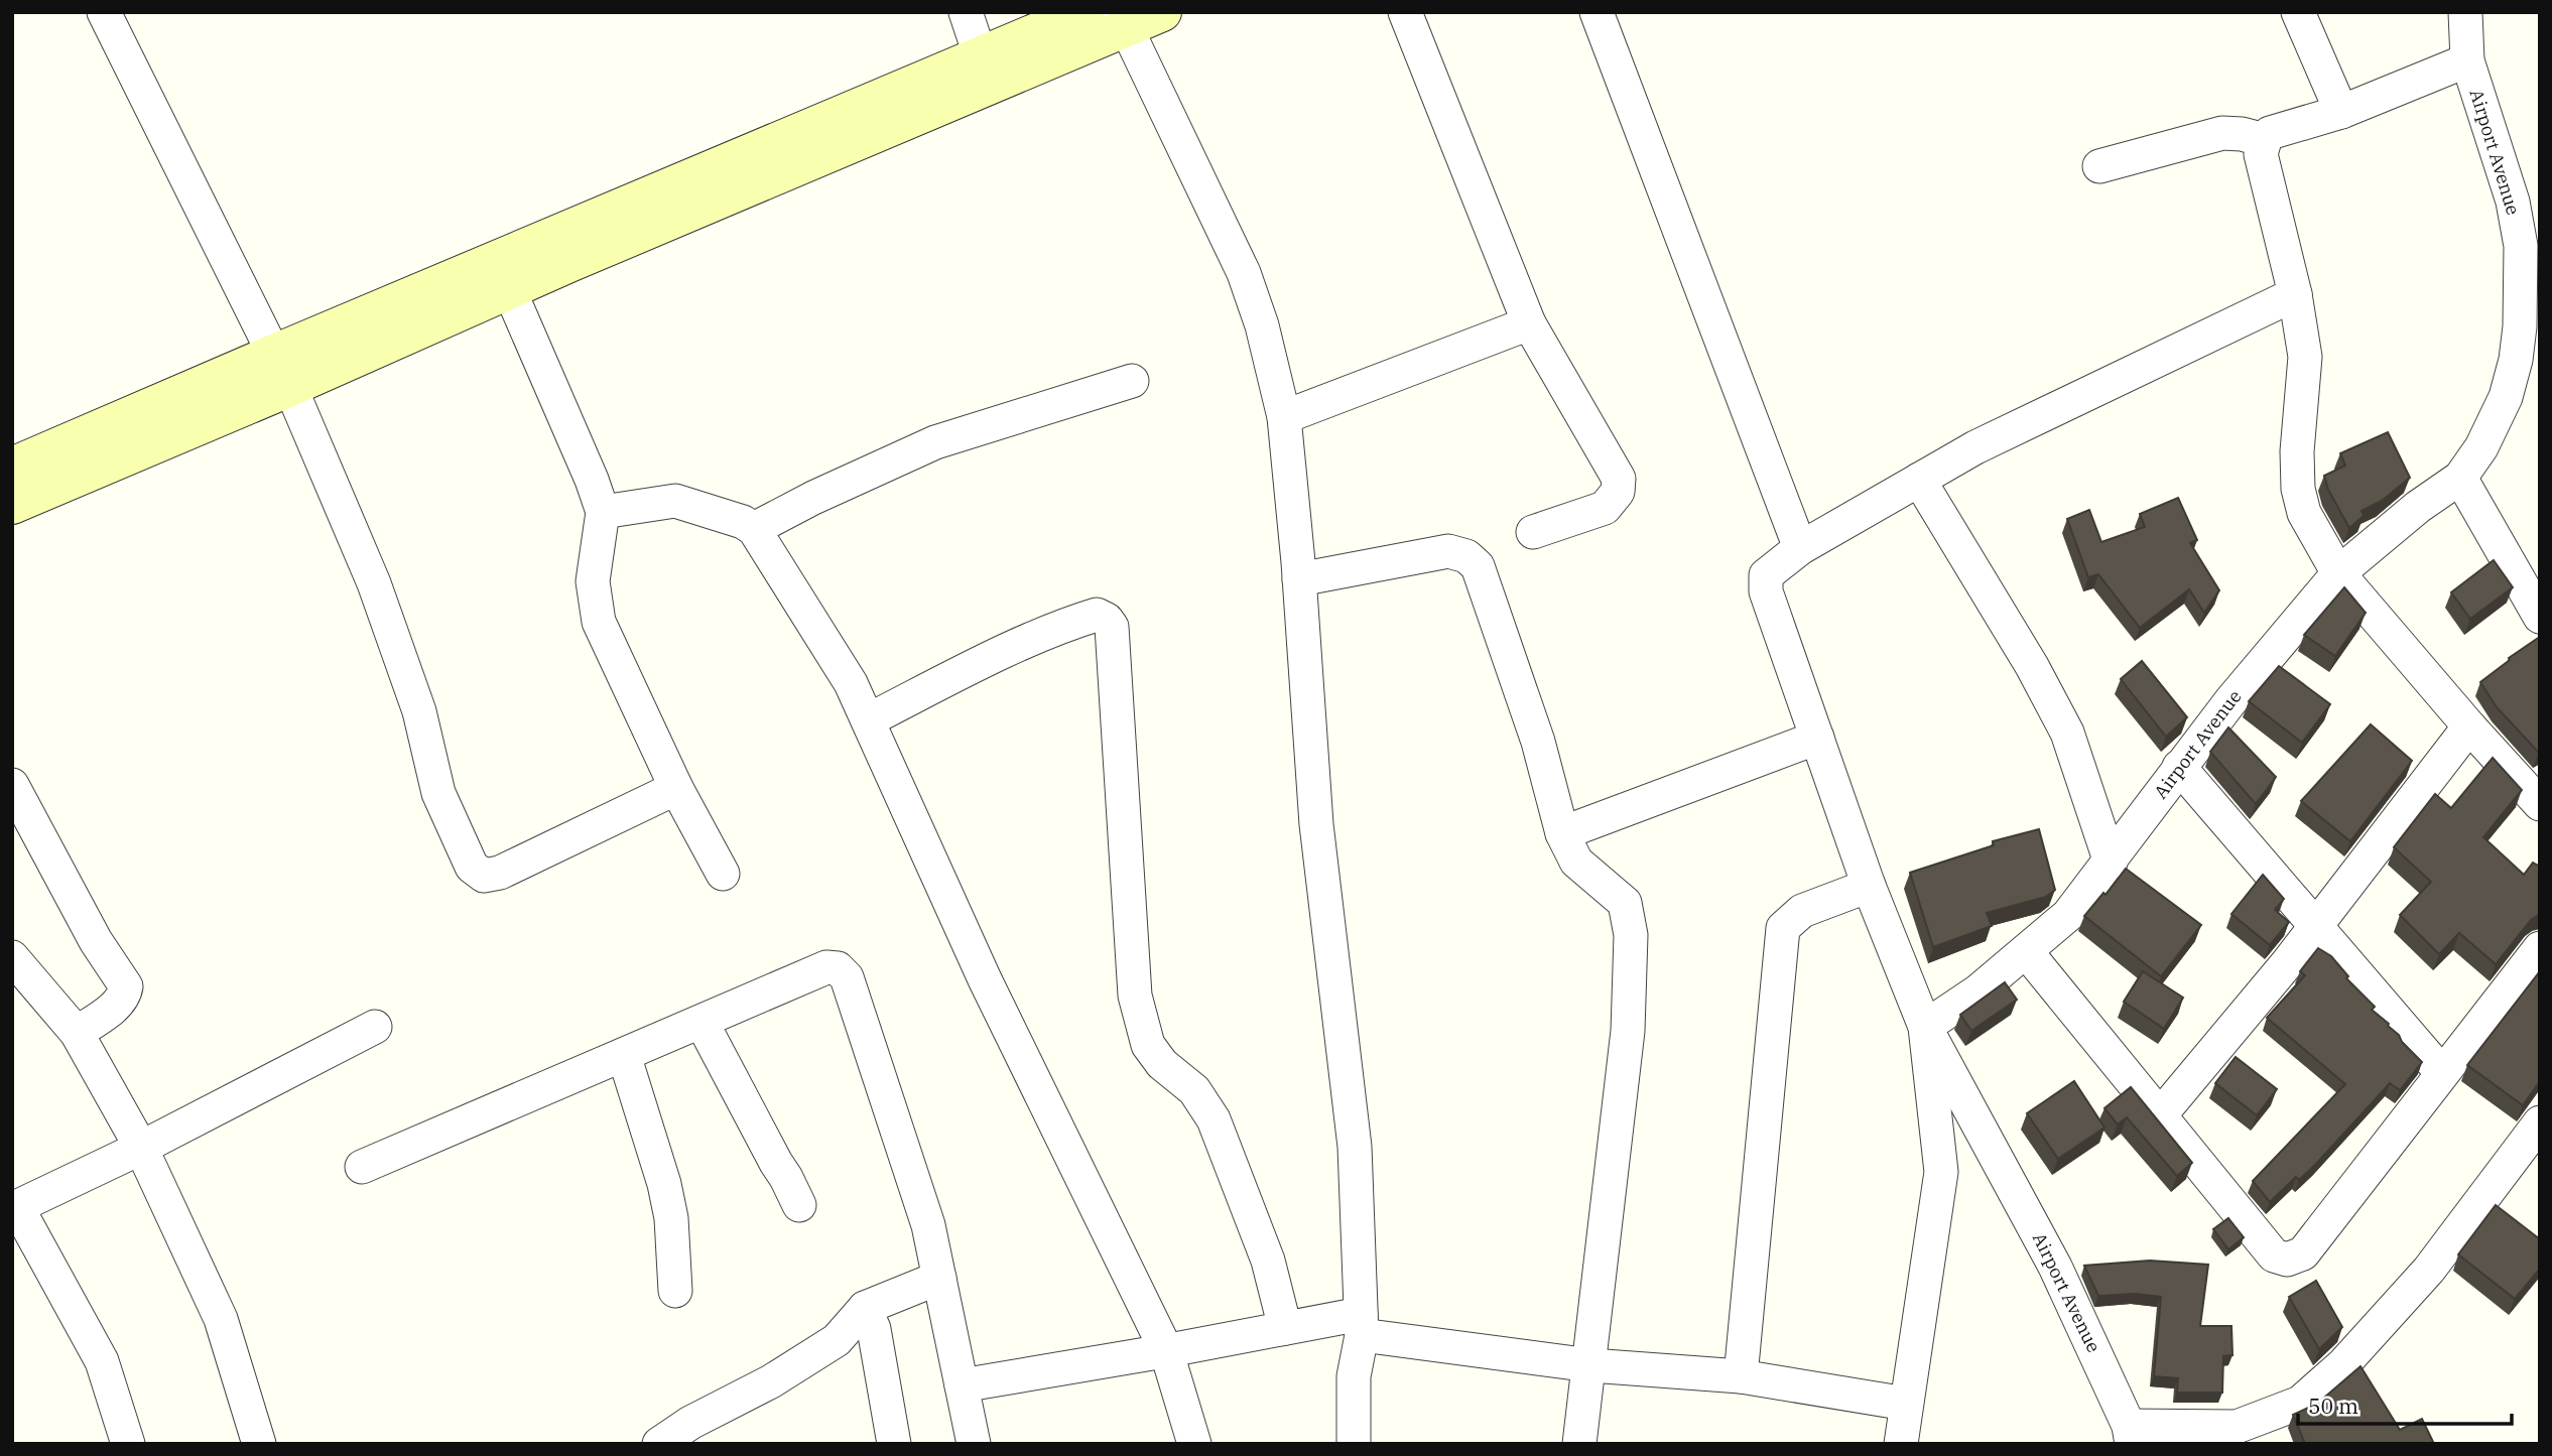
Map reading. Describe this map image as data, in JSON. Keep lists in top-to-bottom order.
{
  "streets": {
    "street": ["Airport Avenue"]
  },
  "scale_bar": "50 m"
}
